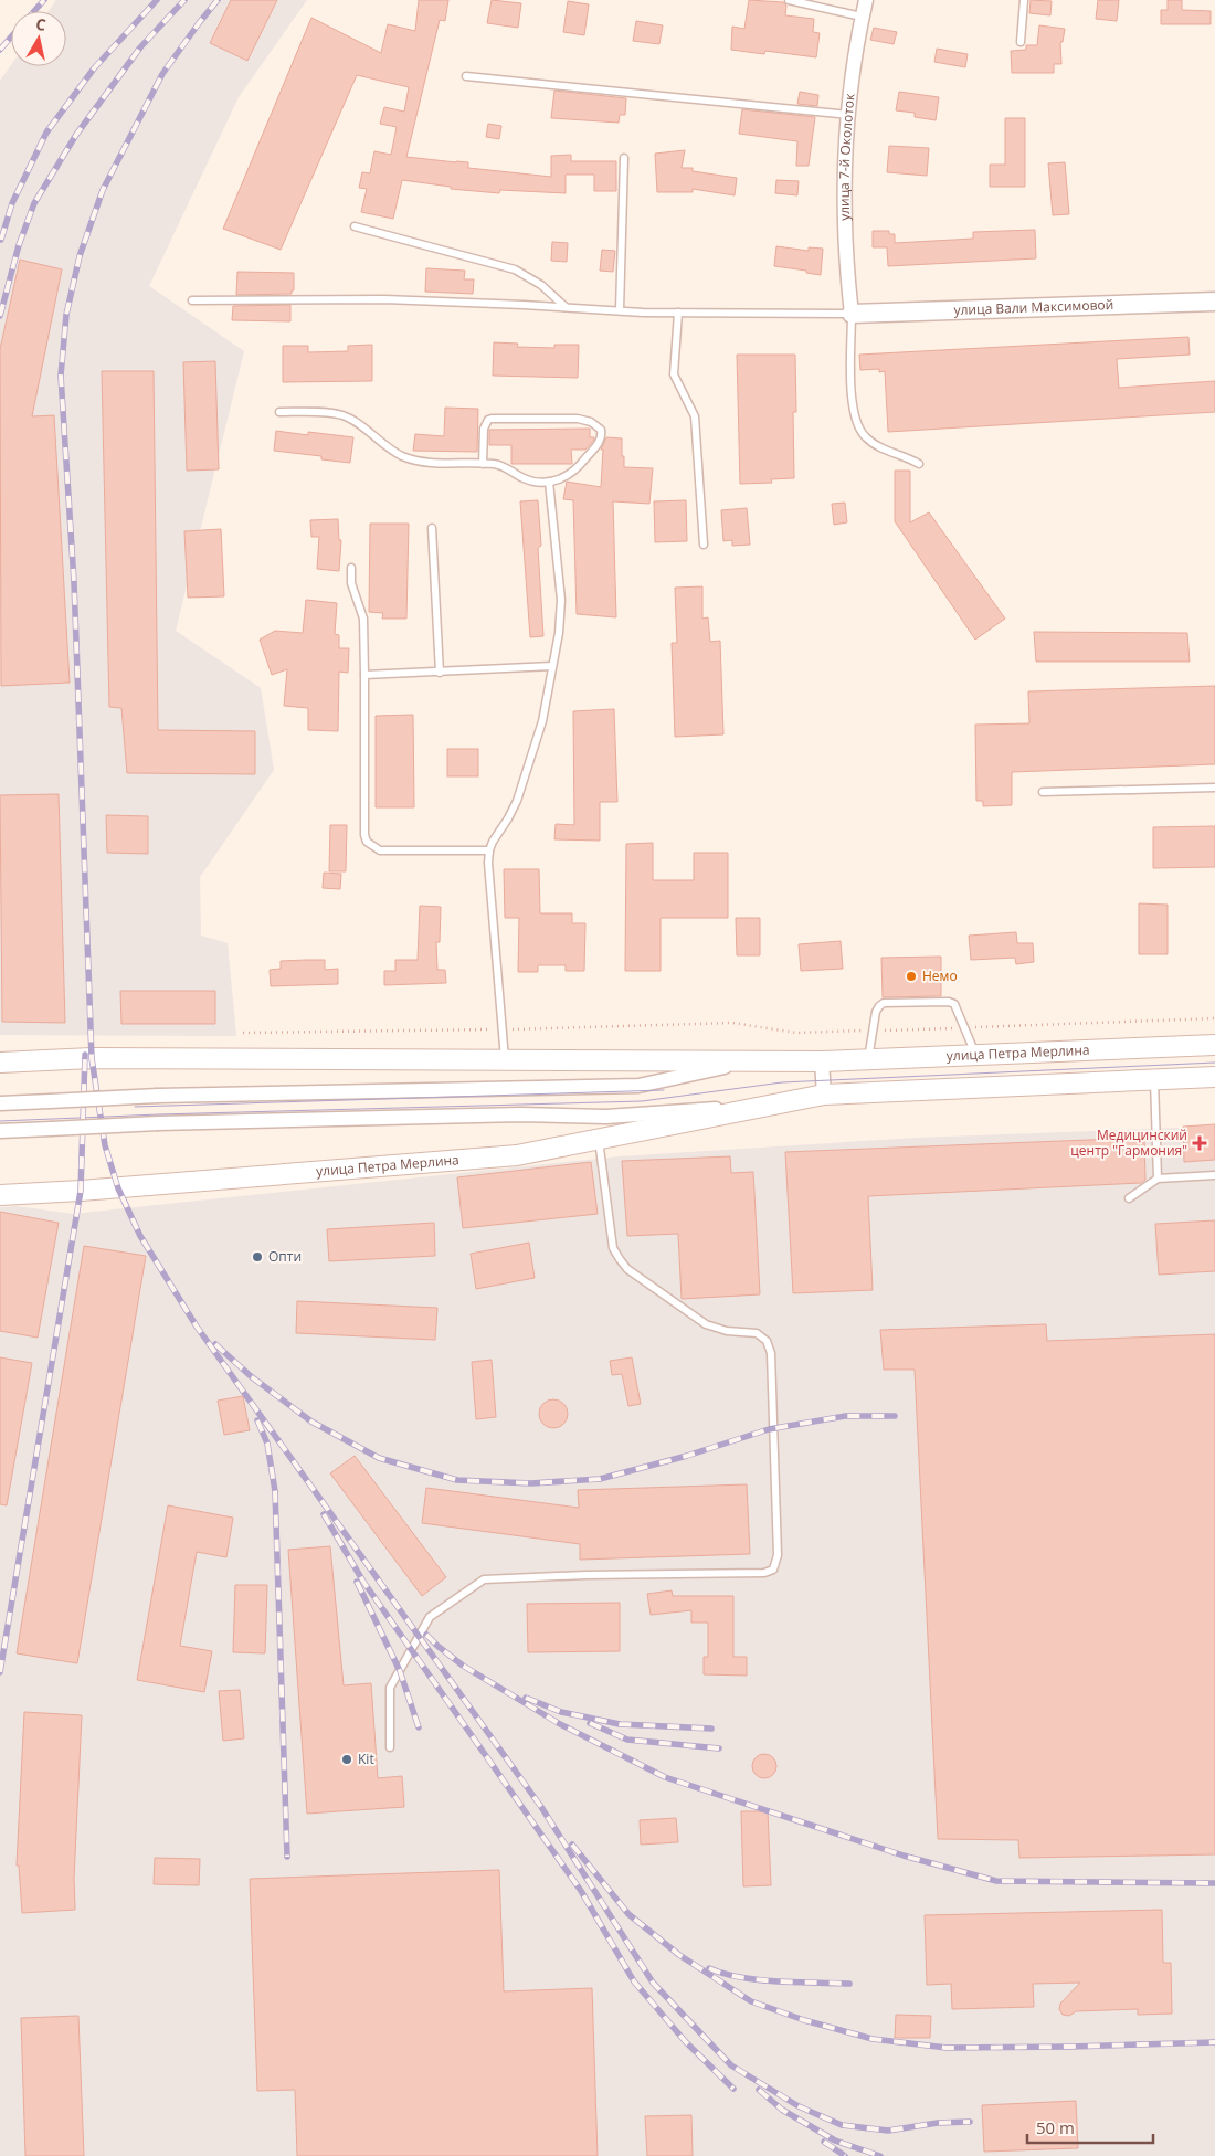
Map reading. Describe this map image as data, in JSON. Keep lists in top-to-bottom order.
{
  "streets": {
    "main road": ["улица Петра Мерлина"],
    "street": ["улица 7-й Околоток", "улица Вали Максимовой"]
  },
  "crossings": [
    ["улица 7-й Околоток", "улица Вали Максимовой"]
  ],
  "places": {
    "other": ["Немо", "Опти", "Kit"],
    "health": ["Медицинский центр \"Гармония\""]
  },
  "scale_bar": "50 m",
  "north": "top"
}
